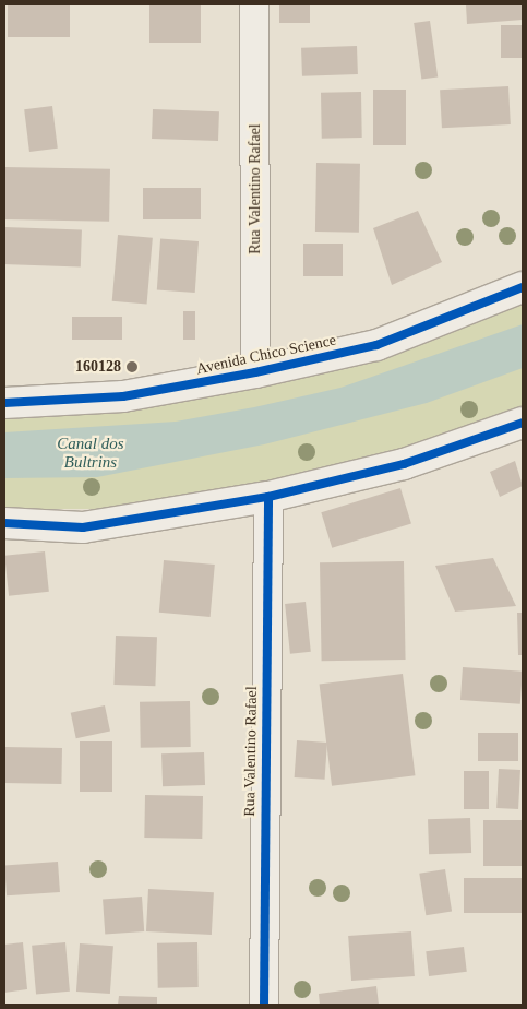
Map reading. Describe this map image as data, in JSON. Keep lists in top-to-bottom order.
{
  "streets": {
    "main road": ["Avenida Chico Science"],
    "street": ["Rua Valentino Rafael"]
  },
  "crossings": [
    ["Rua Valentino Rafael", "Avenida Chico Science"]
  ],
  "water": ["Canal dos Bultrins"],
  "places": ["160128"]
}
